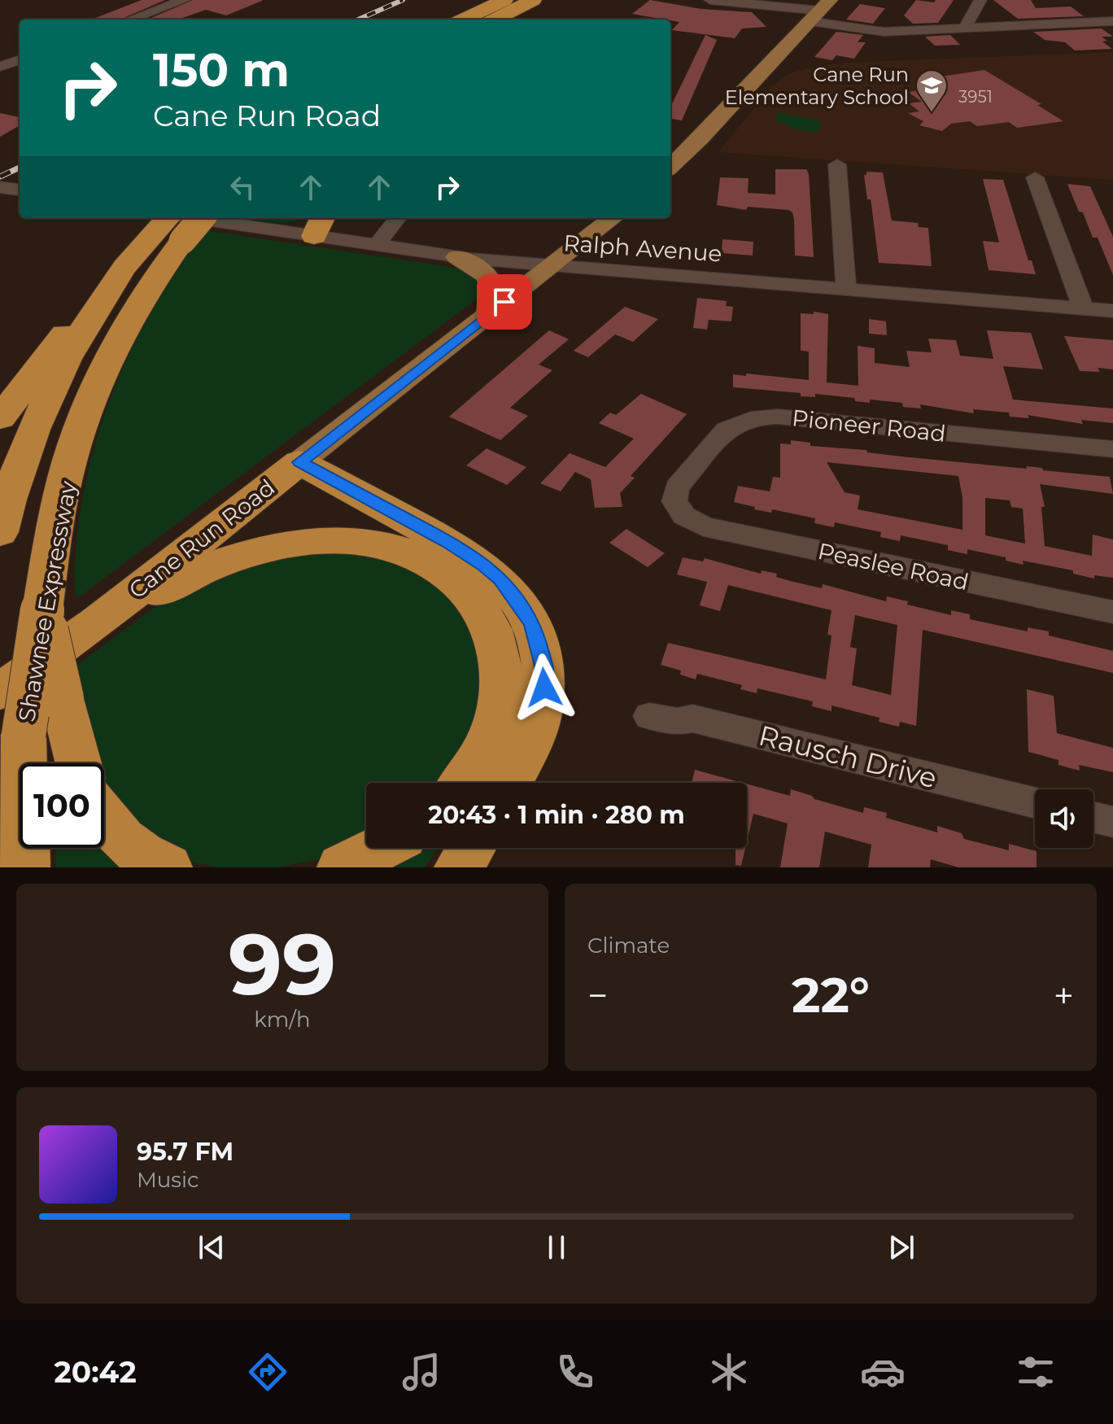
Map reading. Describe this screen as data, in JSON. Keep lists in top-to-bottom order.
{
  "streets": {
    "highway": ["Cane Run Road", "Shawnee Expressway"],
    "street": [
      "Ralph Avenue",
      "Pioneer Road",
      "Peaslee Road",
      "Rausch Drive"
    ]
  },
  "crossings": [
    ["Ralph Avenue", "Cane Run Road"],
    ["Ralph Avenue", "Shawnee Expressway"],
    ["Pioneer Road", "Peaslee Road"]
  ],
  "places": {
    "school or university": ["Cane Run Elementary School"]
  },
  "house_numbers": ["3951"],
  "page": {
    "turn": ["150 m", "Cane Run Road"],
    "limit": "100",
    "trip": "20:43 · 1 min · 280 m",
    "tile": [
      ["99", "km/h"],
      "Climate"
    ],
    "heat": ["−", "22°", "+"],
    "song": ["95.7 FM", "Music"],
    "tabs": "20:42"
  }
}
